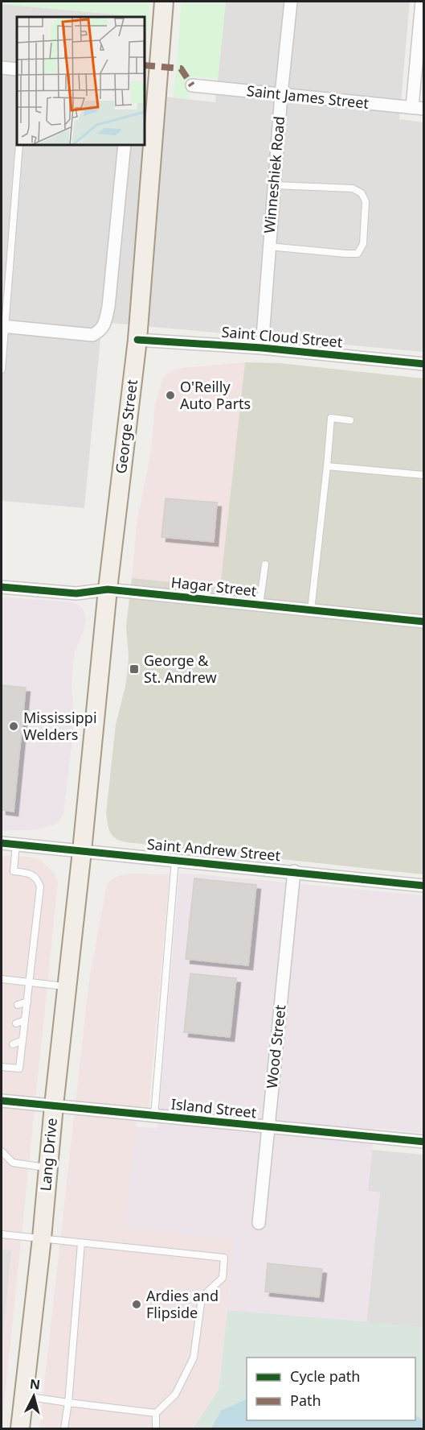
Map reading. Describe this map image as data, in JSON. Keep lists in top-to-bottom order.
{
  "streets": {
    "main road": ["George Street", "Lang Drive"],
    "street": [
      "Saint James Street",
      "Winneshiek Road",
      "Saint Cloud Street",
      "Hagar Street",
      "Saint Andrew Street",
      "Wood Street",
      "Island Street"
    ]
  },
  "crossings": [
    ["Saint James Street", "Winneshiek Road"],
    ["Winneshiek Road", "Saint Cloud Street"],
    ["Saint Cloud Street", "George Street"],
    ["George Street", "Hagar Street"],
    ["George Street", "Saint Andrew Street"],
    ["George Street", "Lang Drive"],
    ["Saint Andrew Street", "Wood Street"],
    ["Saint Andrew Street", "Lang Drive"],
    ["Wood Street", "Island Street"],
    ["Island Street", "Lang Drive"]
  ],
  "places": {
    "other": ["O'Reilly Auto Parts", "Mississippi Welders", "Ardies and Flipside"],
    "transit": ["George & St. Andrew"]
  },
  "legend": ["Cycle path", "Path"],
  "north": "top"
}
